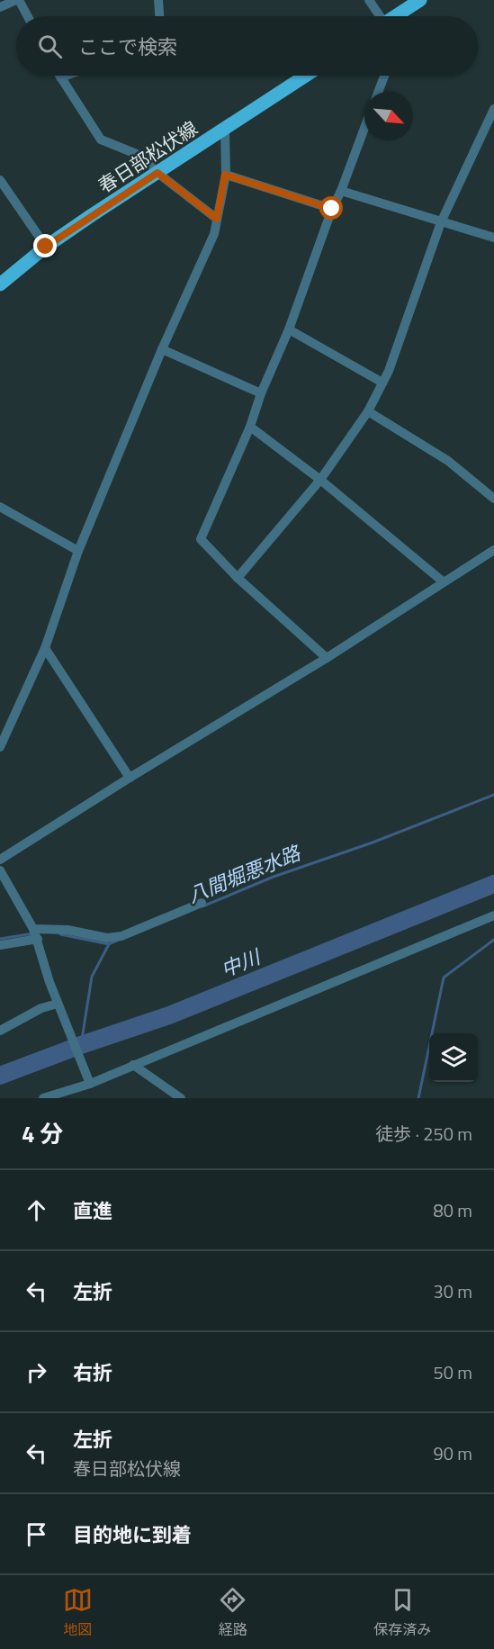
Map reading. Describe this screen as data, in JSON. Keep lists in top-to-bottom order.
{
  "streets": {
    "main road": ["春日部松伏線"]
  },
  "water": ["八間堀悪水路", "中川"],
  "north": "bottom right",
  "page": {
    "search": "ここで検索",
    "heading": ["4 分", "徒歩 · 250 m"],
    "list": [
      ["直進", "80 m"],
      ["左折", "30 m"],
      ["右折", "50 m"],
      ["左折", "春日部松伏線", "90 m"],
      "目的地に到着"
    ],
    "nav": ["地図", "経路", "保存済み"]
  }
}
